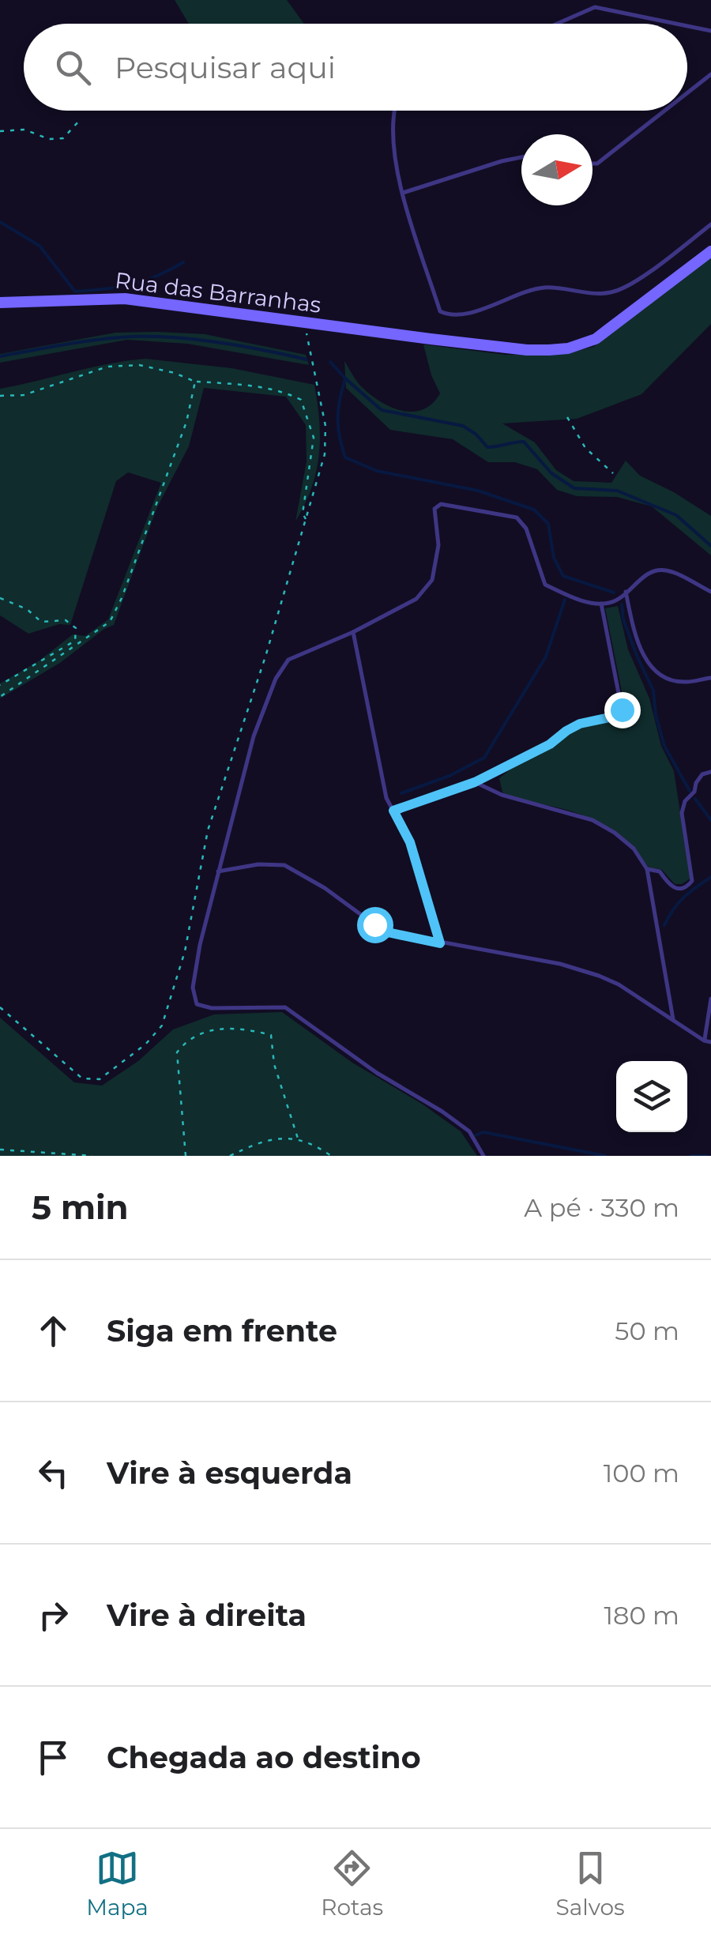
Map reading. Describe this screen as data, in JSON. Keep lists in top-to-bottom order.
{
  "streets": {
    "main road": ["Rua das Barranhas"]
  },
  "north": "right",
  "page": {
    "search": "Pesquisar aqui",
    "heading": ["5 min", "A pé · 330 m"],
    "list": [
      ["Siga em frente", "50 m"],
      ["Vire à esquerda", "100 m"],
      ["Vire à direita", "180 m"],
      "Chegada ao destino"
    ],
    "nav": ["Mapa", "Rotas", "Salvos"]
  }
}
